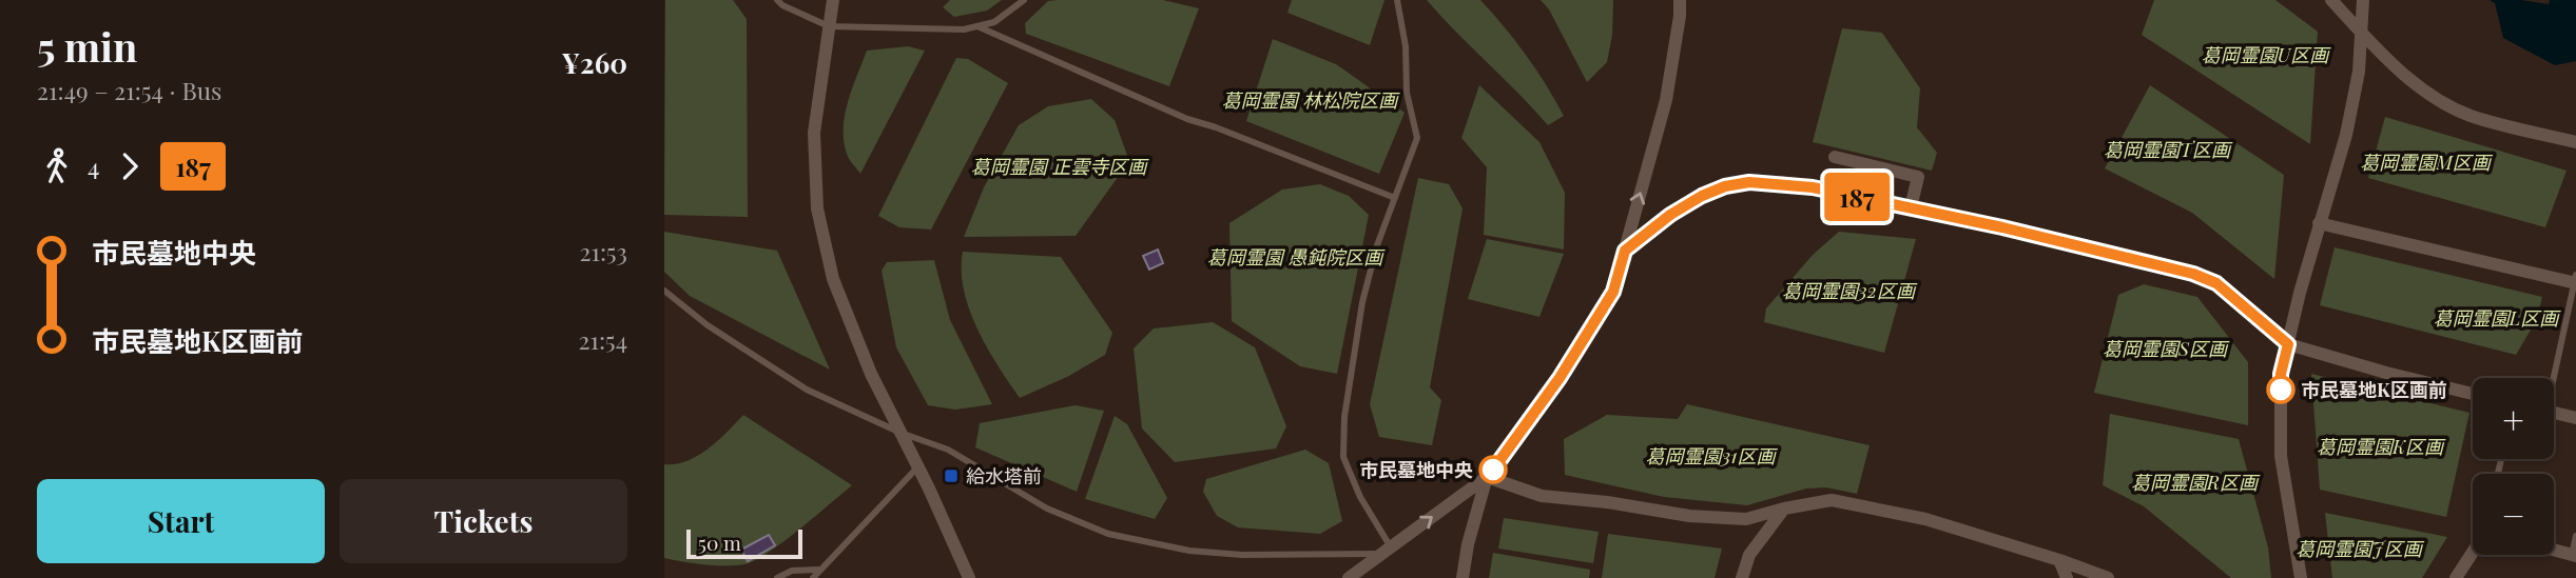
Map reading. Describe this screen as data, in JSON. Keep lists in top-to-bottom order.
{
  "parks": [
    "葛岡霊園U区画",
    "葛岡霊園 林松院区画",
    "葛岡霊園T区画",
    "葛岡霊園M区画",
    "葛岡霊園 正雲寺区画",
    "葛岡霊園 愚鈍院区画",
    "葛岡霊園32区画",
    "葛岡霊園L区画",
    "葛岡霊園S区画",
    "葛岡霊園K区画",
    "葛岡霊園31区画",
    "葛岡霊園R区画",
    "葛岡霊園J区画"
  ],
  "places": {
    "other": ["市民墓地K区画前", "市民墓地中央"],
    "transit": ["給水塔前"]
  },
  "lines": ["bus line 187"],
  "scale_bar": "50 m",
  "page": {
    "heading": ["5 min", "21:49 – 21:54 · Bus", "¥260"],
    "on_map": "187",
    "legs": ["4", "187"],
    "list": [
      {
        "name": "市民墓地中央",
        "value": "21:53"
      },
      {
        "name": "市民墓地K区画前",
        "value": "21:54"
      }
    ],
    "map_buttons": ["+", "−"],
    "buttons": ["Start", "Tickets"],
    "scale": "50 m"
  }
}
